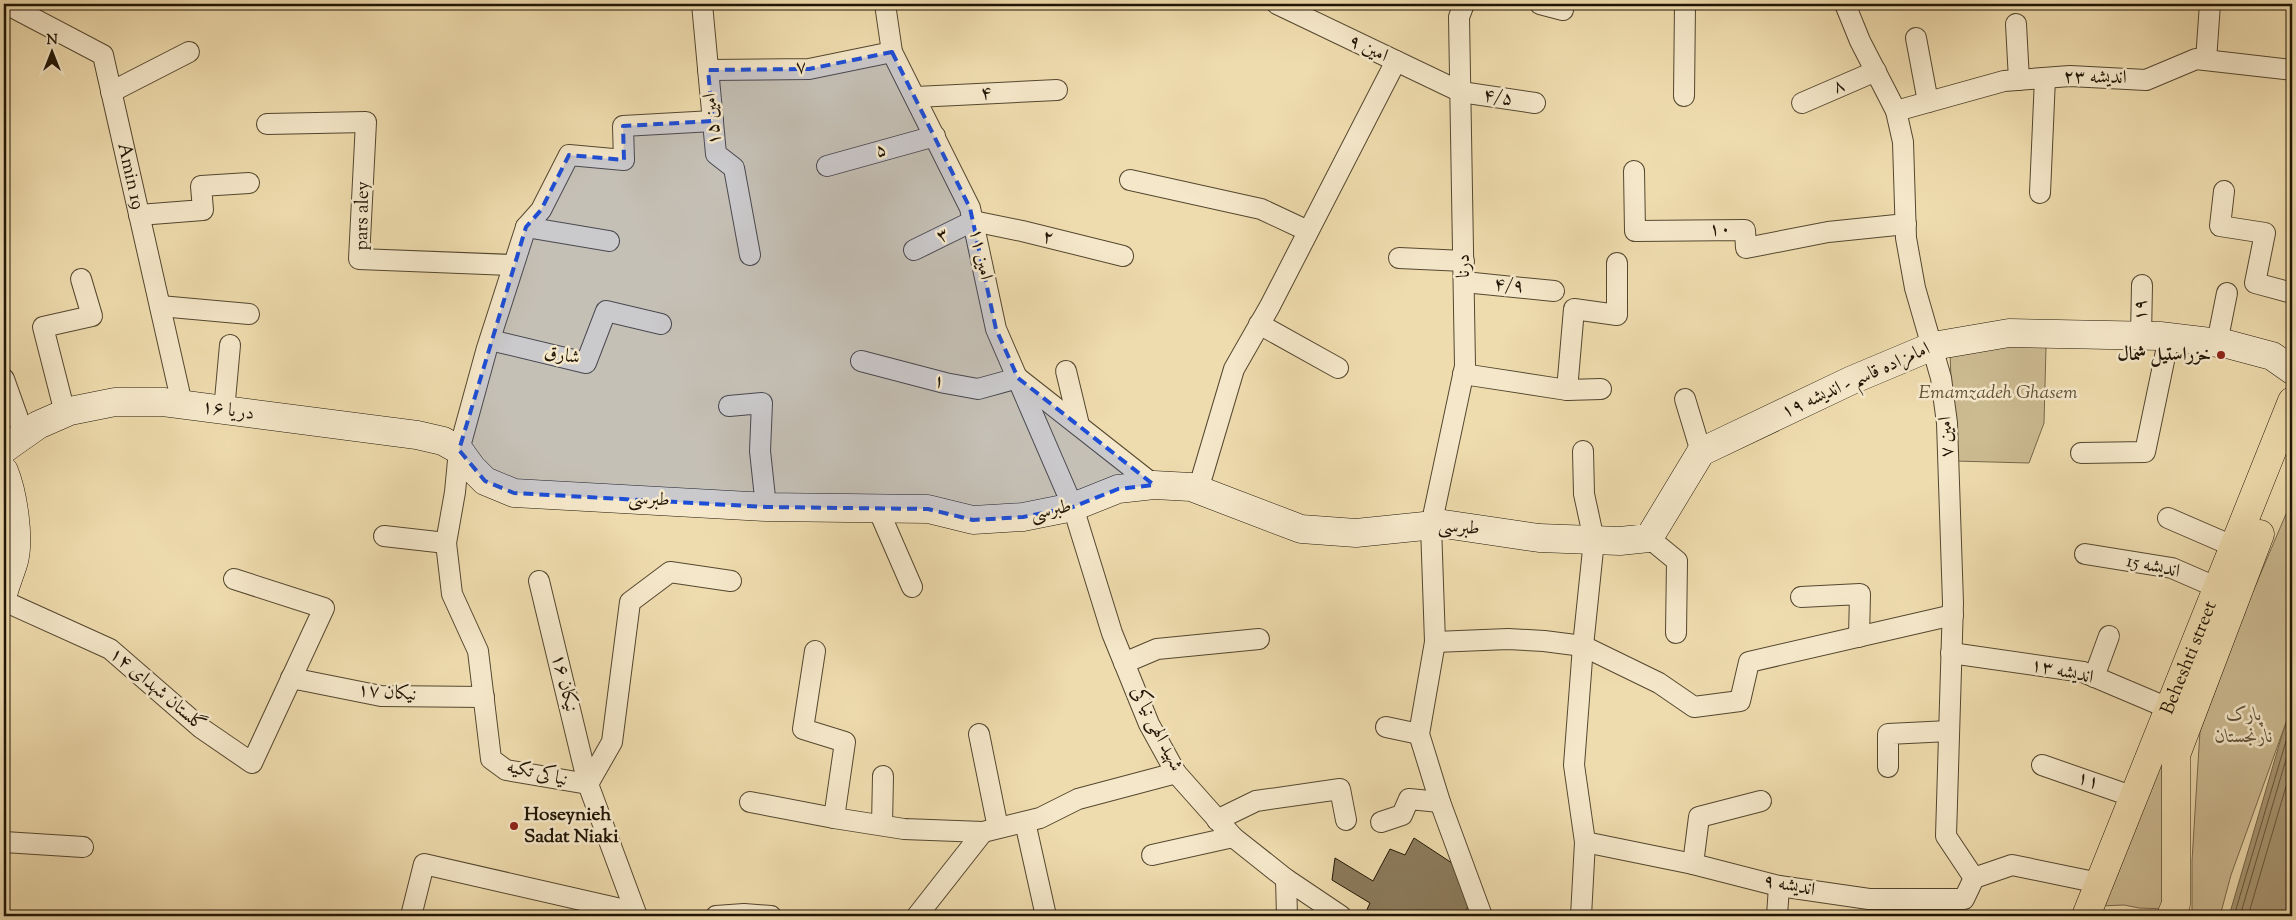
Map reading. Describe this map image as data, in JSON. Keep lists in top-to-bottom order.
{
  "streets": {
    "main road": ["Beheshti street"],
    "street": [
      "امین ۹",
      "۷",
      "اندیشه ۲۳",
      "۸",
      "۴",
      "۴/۵",
      "امین ۱۵",
      "۵",
      "Amin 19",
      "pars aley",
      "۱۰",
      "۳",
      "۲",
      "امین ۱۱",
      "درنا",
      "۴/۹",
      "۱۹",
      "شارق",
      "امامزاده قاسم - اندیشه ۱۹",
      "۱",
      "دریا ۱۶",
      "امین ۷",
      "طبرسی",
      "اندیشه 15",
      "اندیشه ۱۳",
      "نیکان ۱۶",
      "گلستان شهدای ۱۴",
      "نیکان ۱۷",
      "شهید الهی نیاکی",
      "نیاکی تکیه",
      "۱۱",
      "اندیشه ۹"
    ]
  },
  "crossings": [
    ["امین ۹", "۴/۵"],
    ["امین ۹", "درنا"],
    ["۷", "امین ۱۵"],
    ["۷", "امین ۱۱"],
    ["اندیشه ۲۳", "امین ۷"],
    ["۸", "امین ۷"],
    ["۴", "امین ۱۱"],
    ["۴/۵", "درنا"],
    ["۵", "امین ۱۱"],
    ["Amin 19", "دریا ۱۶"],
    ["pars aley", "نیاکی تکیه"],
    ["۱۰", "امین ۷"],
    ["۳", "۲"],
    ["۳", "امین ۱۱"],
    ["۲", "امین ۱۱"],
    ["امین ۱۱", "۱"],
    ["امین ۱۱", "طبرسی"],
    ["امین ۱۱", "شهید الهی نیاکی"],
    ["درنا", "۴/۹"],
    ["درنا", "طبرسی"],
    ["۱۹", "امامزاده قاسم - اندیشه ۱۹"],
    ["شارق", "نیاکی تکیه"],
    ["امامزاده قاسم - اندیشه ۱۹", "امین ۷"],
    ["دریا ۱۶", "طبرسی"],
    ["دریا ۱۶", "نیاکی تکیه"],
    ["امین ۷", "اندیشه ۱۳"],
    ["امین ۷", "اندیشه ۹"],
    ["طبرسی", "شهید الهی نیاکی"],
    ["طبرسی", "نیاکی تکیه"],
    ["اندیشه 15", "Beheshti street"],
    ["Beheshti street", "اندیشه ۱۳"],
    ["Beheshti street", "۱۱"],
    ["نیکان ۱۶", "نیاکی تکیه"],
    ["گلستان شهدای ۱۴", "نیکان ۱۷"],
    ["نیکان ۱۷", "نیاکی تکیه"]
  ],
  "parks": ["Emamzadeh Ghasem", "پارک نارنجستان"],
  "places": ["خزراستیل شمال", "Hoseynieh Sadat Niaki"],
  "north": "top"
}
